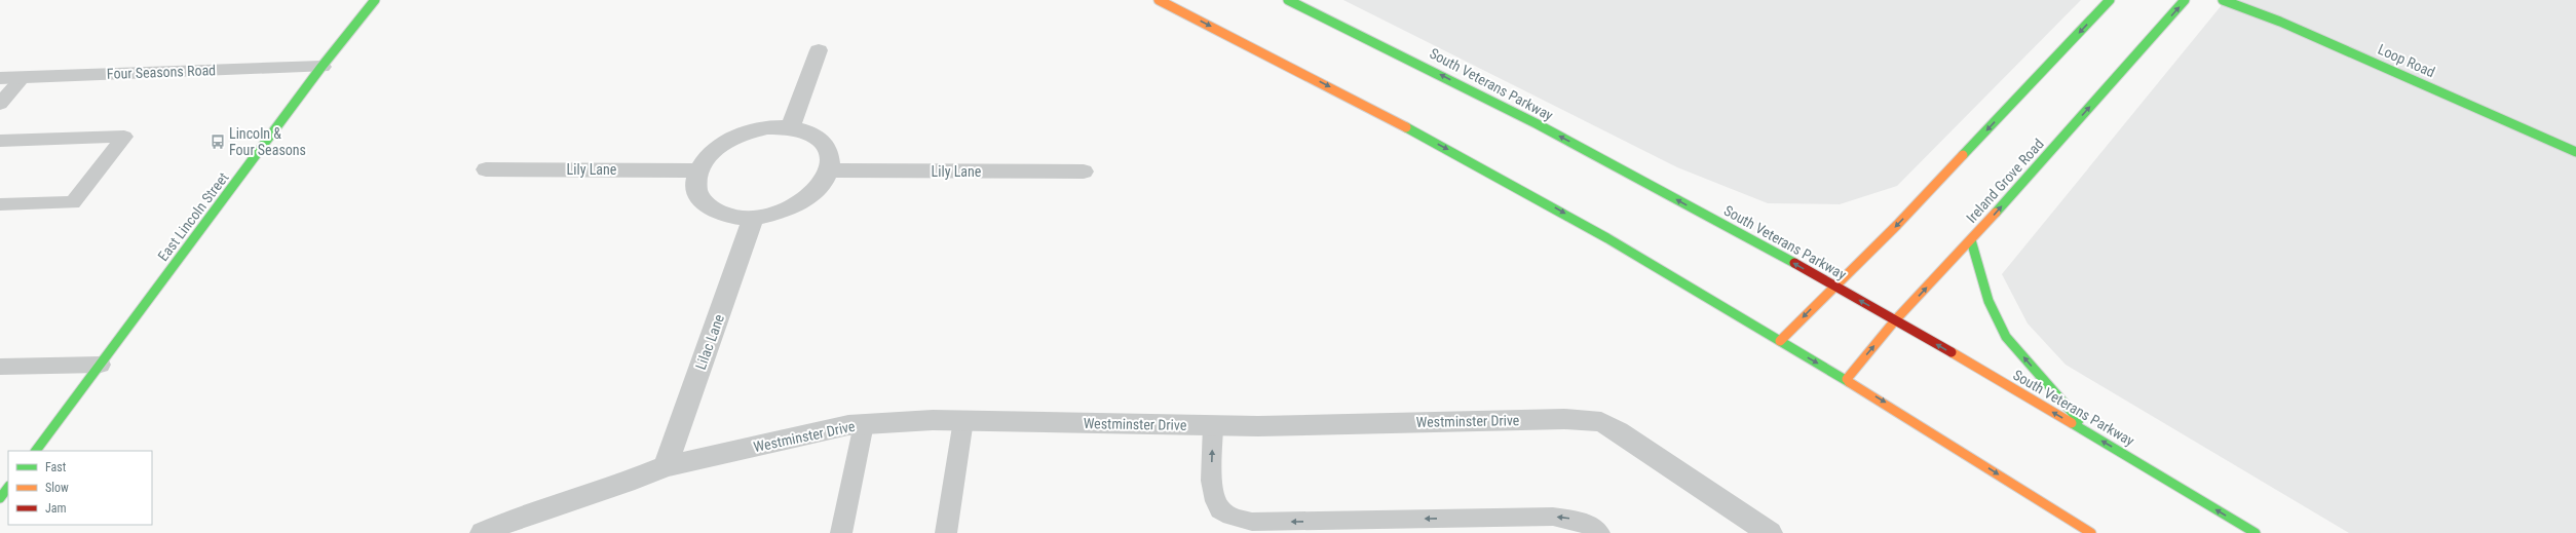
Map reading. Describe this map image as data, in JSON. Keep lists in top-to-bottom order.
{
  "streets": {
    "main road": [
      "Loop Road",
      "South Veterans Parkway",
      "Ireland Grove Road",
      "East Lincoln Street"
    ],
    "street": [
      "Four Seasons Road",
      "Lily Lane",
      "Lilac Lane",
      "Westminster Drive"
    ]
  },
  "crossings": [
    ["Four Seasons Road", "East Lincoln Street"],
    ["South Veterans Parkway", "Ireland Grove Road"],
    ["Lily Lane", "Lilac Lane"],
    ["Lilac Lane", "Westminster Drive"]
  ],
  "places": {
    "bus stop": ["Lincoln & Four Seasons"]
  },
  "legend": ["Fast", "Slow", "Jam"]
}
